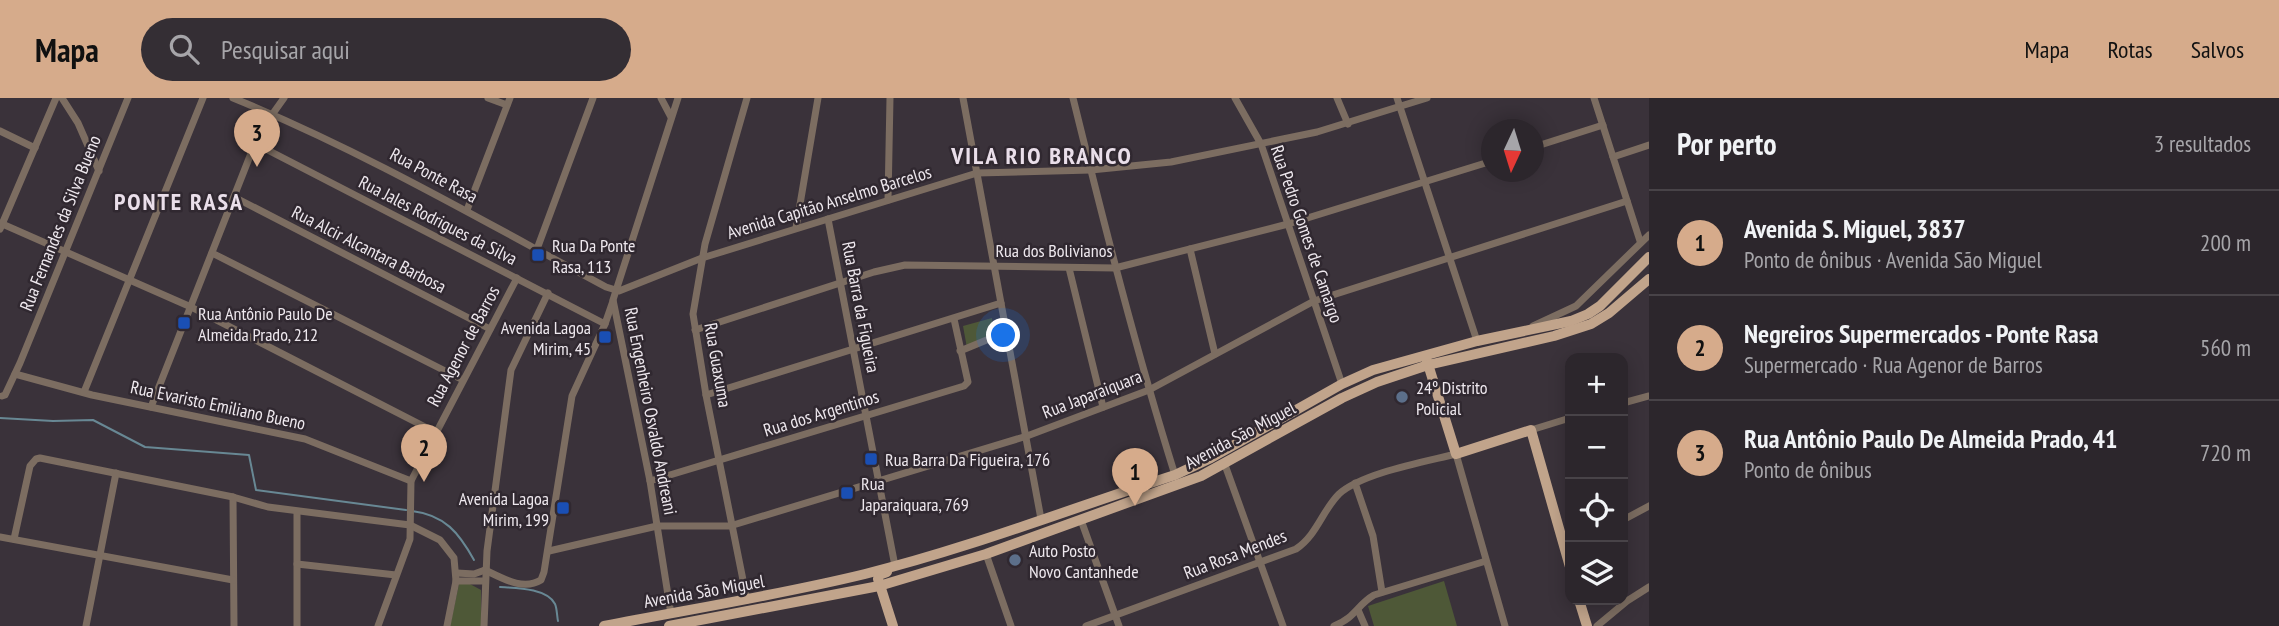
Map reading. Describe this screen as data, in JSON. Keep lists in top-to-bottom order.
{
  "streets": {
    "main road": ["Avenida São Miguel", "Rua Rosa Mendes"],
    "street": [
      "Rua Ponte Rasa",
      "Avenida Capitão Anselmo Barcelos",
      "Rua Jales Rodrigues da Silva",
      "Rua Fernandes da Silva Bueno",
      "Rua Pedro Gomes de Camargo",
      "Rua Alcir Alcantara Barbosa",
      "Rua dos Bolivianos",
      "Rua Barra da Figueira",
      "Rua Agenor de Barros",
      "Rua Guaxuma",
      "Rua Japaraiquara",
      "Rua Evaristo Emiliano Bueno",
      "Rua Engenheiro Osvaldo Andreani",
      "Rua dos Argentinos"
    ]
  },
  "crossings": [
    ["Rua Ponte Rasa", "Avenida Capitão Anselmo Barcelos"],
    ["Rua Ponte Rasa", "Rua Engenheiro Osvaldo Andreani"],
    ["Avenida Capitão Anselmo Barcelos", "Rua Pedro Gomes de Camargo"],
    ["Avenida Capitão Anselmo Barcelos", "Rua Barra da Figueira"],
    ["Avenida Capitão Anselmo Barcelos", "Rua Guaxuma"],
    ["Avenida Capitão Anselmo Barcelos", "Rua Engenheiro Osvaldo Andreani"],
    ["Rua Jales Rodrigues da Silva", "Rua Agenor de Barros"],
    ["Rua Fernandes da Silva Bueno", "Rua Evaristo Emiliano Bueno"],
    ["Rua Pedro Gomes de Camargo", "Rua dos Bolivianos"],
    ["Rua Pedro Gomes de Camargo", "Rua Japaraiquara"],
    ["Rua Pedro Gomes de Camargo", "Avenida São Miguel"],
    ["Rua Alcir Alcantara Barbosa", "Rua Agenor de Barros"],
    ["Rua dos Bolivianos", "Rua Barra da Figueira"],
    ["Rua dos Bolivianos", "Rua Guaxuma"],
    ["Rua Barra da Figueira", "Rua Japaraiquara"],
    ["Rua Barra da Figueira", "Rua dos Argentinos"],
    ["Rua Barra da Figueira", "Avenida São Miguel"],
    ["Rua Agenor de Barros", "Rua Evaristo Emiliano Bueno"],
    ["Rua Guaxuma", "Rua Japaraiquara"],
    ["Rua Guaxuma", "Rua dos Argentinos"],
    ["Rua Guaxuma", "Avenida São Miguel"],
    ["Rua Japaraiquara", "Rua Engenheiro Osvaldo Andreani"],
    ["Rua Engenheiro Osvaldo Andreani", "Rua dos Argentinos"],
    ["Rua Engenheiro Osvaldo Andreani", "Avenida São Miguel"]
  ],
  "districts": ["VILA RIO BRANCO", "PONTE RASA"],
  "places": {
    "transit": [
      "Rua Da Ponte Rasa, 113",
      "Rua Antônio Paulo De Almeida Prado, 212",
      "Avenida Lagoa Mirim, 45",
      "Rua Barra Da Figueira, 176",
      "Rua Japaraiquara, 769",
      "Avenida Lagoa Mirim, 199"
    ],
    "other": ["24º Distrito Policial", "Auto Posto Novo Cantanhede"]
  },
  "north": "bottom",
  "page": {
    "header": "Mapa",
    "search": "Pesquisar aqui",
    "nav": ["Mapa", "Rotas", "Salvos"],
    "heading": ["Por perto", "3 resultados"],
    "pins": ["3", "2", "1"],
    "list": [
      {
        "mark": "1",
        "name": "Avenida S. Miguel, 3837",
        "note": "Ponto de ônibus · Avenida São Miguel",
        "value": "200 m"
      },
      {
        "mark": "2",
        "name": "Negreiros Supermercados - Ponte Rasa",
        "note": "Supermercado · Rua Agenor de Barros",
        "value": "560 m"
      },
      {
        "mark": "3",
        "name": "Rua Antônio Paulo De Almeida Prado, 41",
        "note": "Ponto de ônibus",
        "value": "720 m"
      }
    ],
    "map_buttons": ["+", "−"]
  }
}
